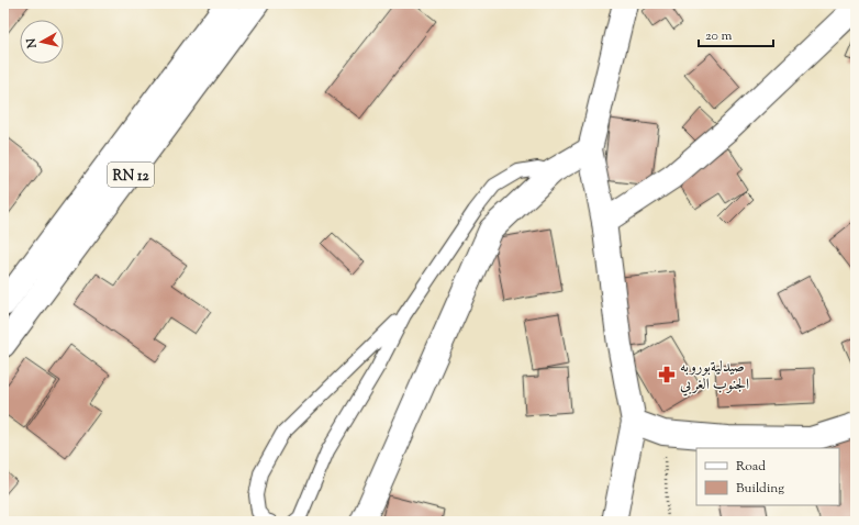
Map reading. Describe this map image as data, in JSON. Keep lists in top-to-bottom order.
{
  "streets": {
    "main road": ["RN 12"]
  },
  "places": {
    "pharmacy": ["صيدليةبوروبه الجنوب الغربي"]
  },
  "legend": ["Road", "Building"],
  "scale_bar": "20 m",
  "north": "left"
}
